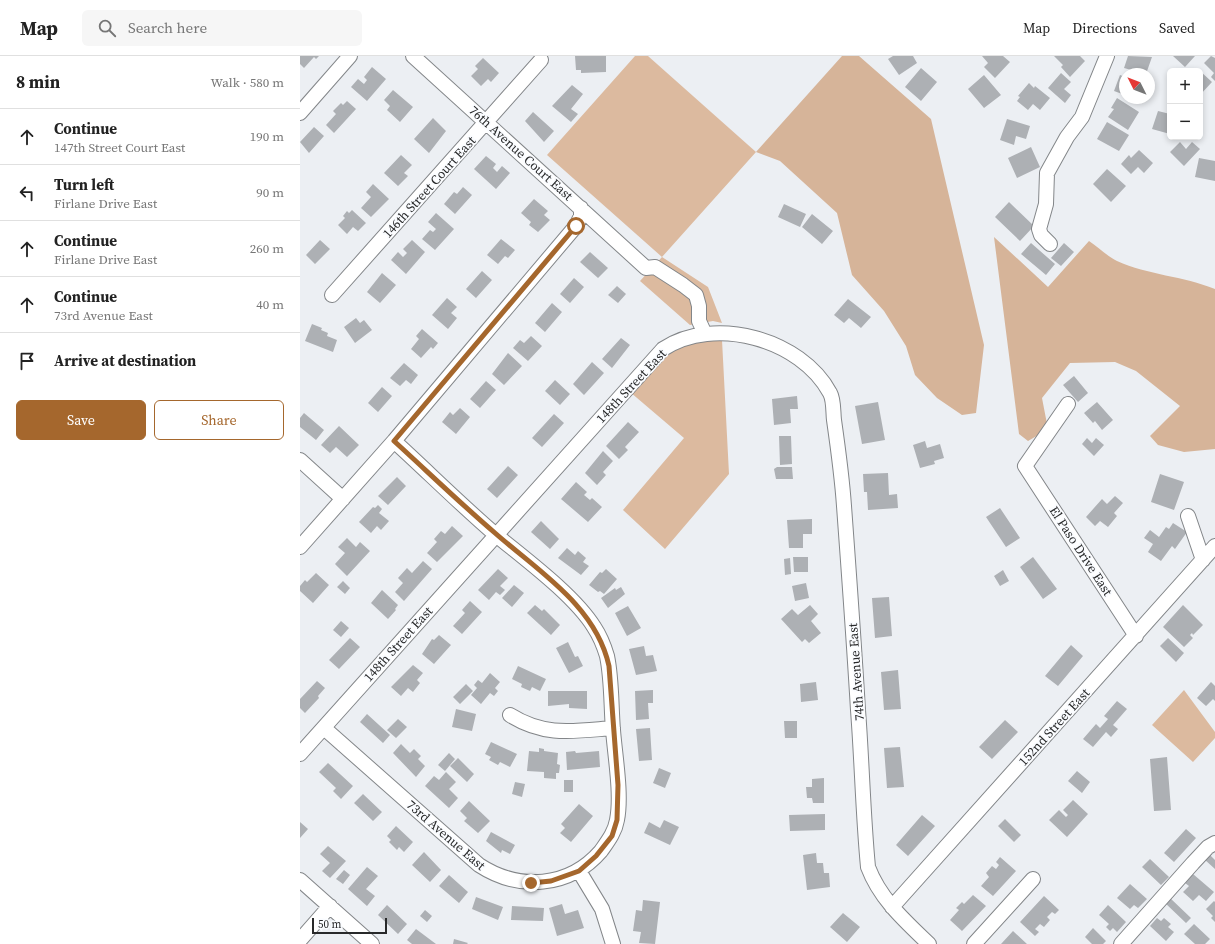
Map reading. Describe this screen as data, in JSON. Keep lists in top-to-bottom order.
{
  "streets": {
    "street": [
      "76th Avenue Court East",
      "146th Street Court East",
      "148th Street East",
      "El Paso Drive East",
      "74th Avenue East",
      "152nd Street East",
      "73rd Avenue East"
    ]
  },
  "crossings": [
    ["76th Avenue Court East", "146th Street Court East"],
    ["76th Avenue Court East", "148th Street East"],
    ["148th Street East", "74th Avenue East"],
    ["148th Street East", "73rd Avenue East"],
    ["El Paso Drive East", "152nd Street East"],
    ["74th Avenue East", "152nd Street East"]
  ],
  "scale_bar": "50 m",
  "north": "top left",
  "page": {
    "header": "Map",
    "search": "Search here",
    "nav": ["Map", "Directions", "Saved"],
    "heading": ["8 min", "Walk · 580 m"],
    "map_buttons": ["+", "−"],
    "list": [
      ["Continue", "147th Street Court East", "190 m"],
      ["Turn left", "Firlane Drive East", "90 m"],
      ["Continue", "Firlane Drive East", "260 m"],
      ["Continue", "73rd Avenue East", "40 m"],
      "Arrive at destination"
    ],
    "buttons": ["Save", "Share"],
    "scale": "50 m"
  }
}
